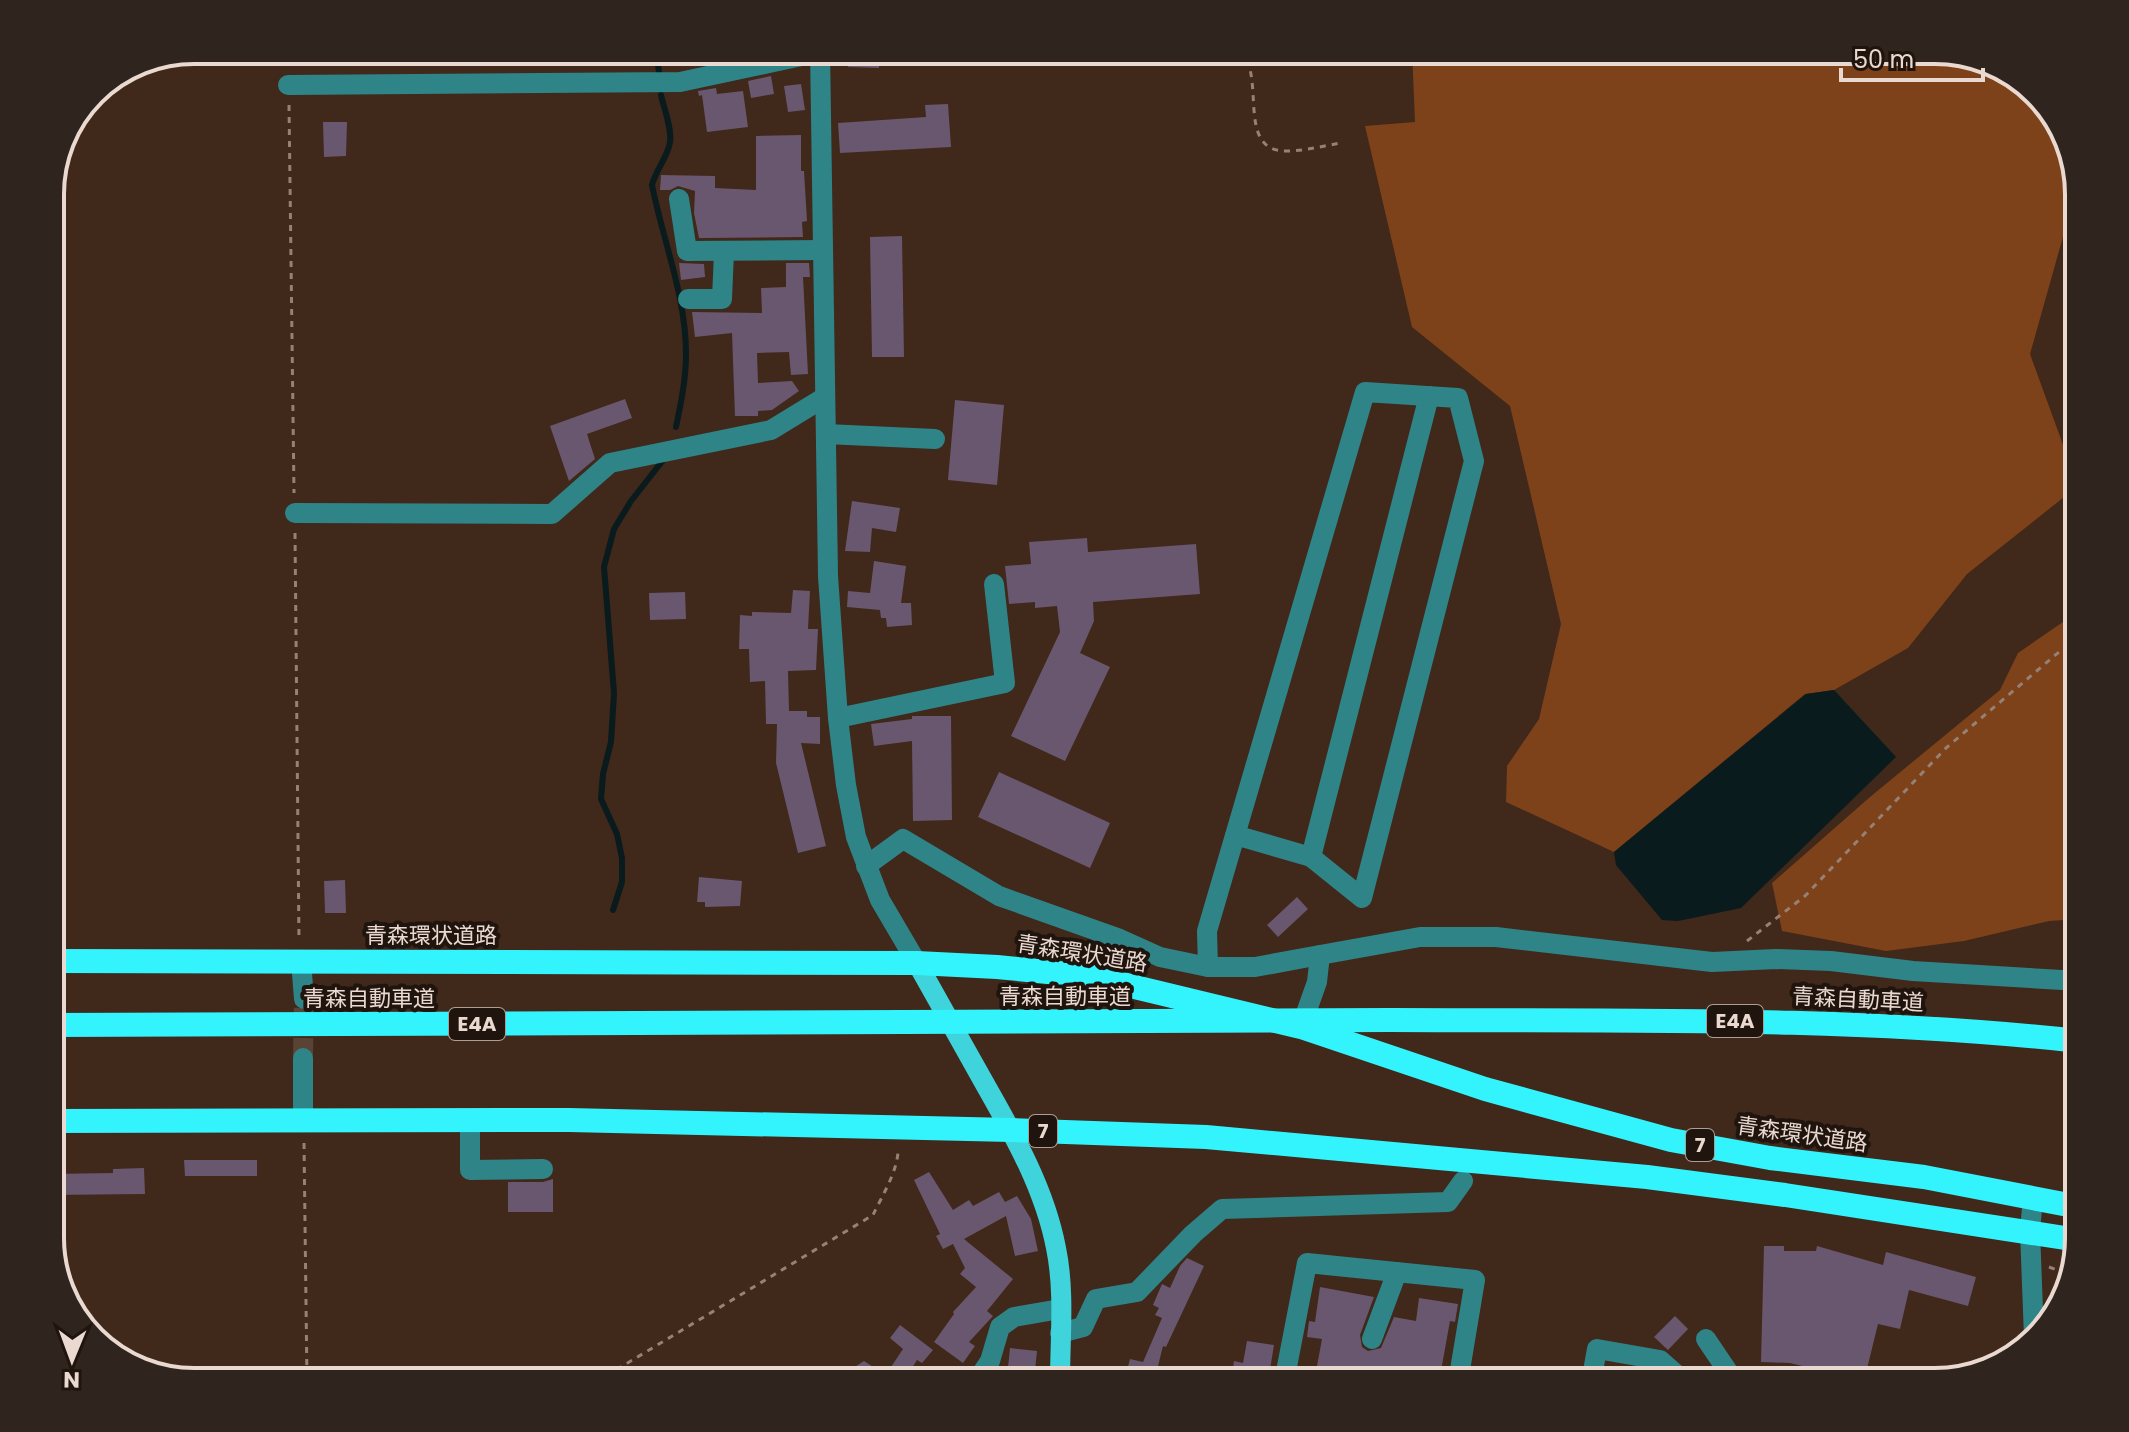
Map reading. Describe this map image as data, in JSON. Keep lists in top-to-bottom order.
{
  "streets": {
    "highway": [
      "青森環状道路",
      "青森自動車道",
      "E4A",
      "7"
    ]
  },
  "scale_bar": "50 m",
  "north": "bottom"
}
